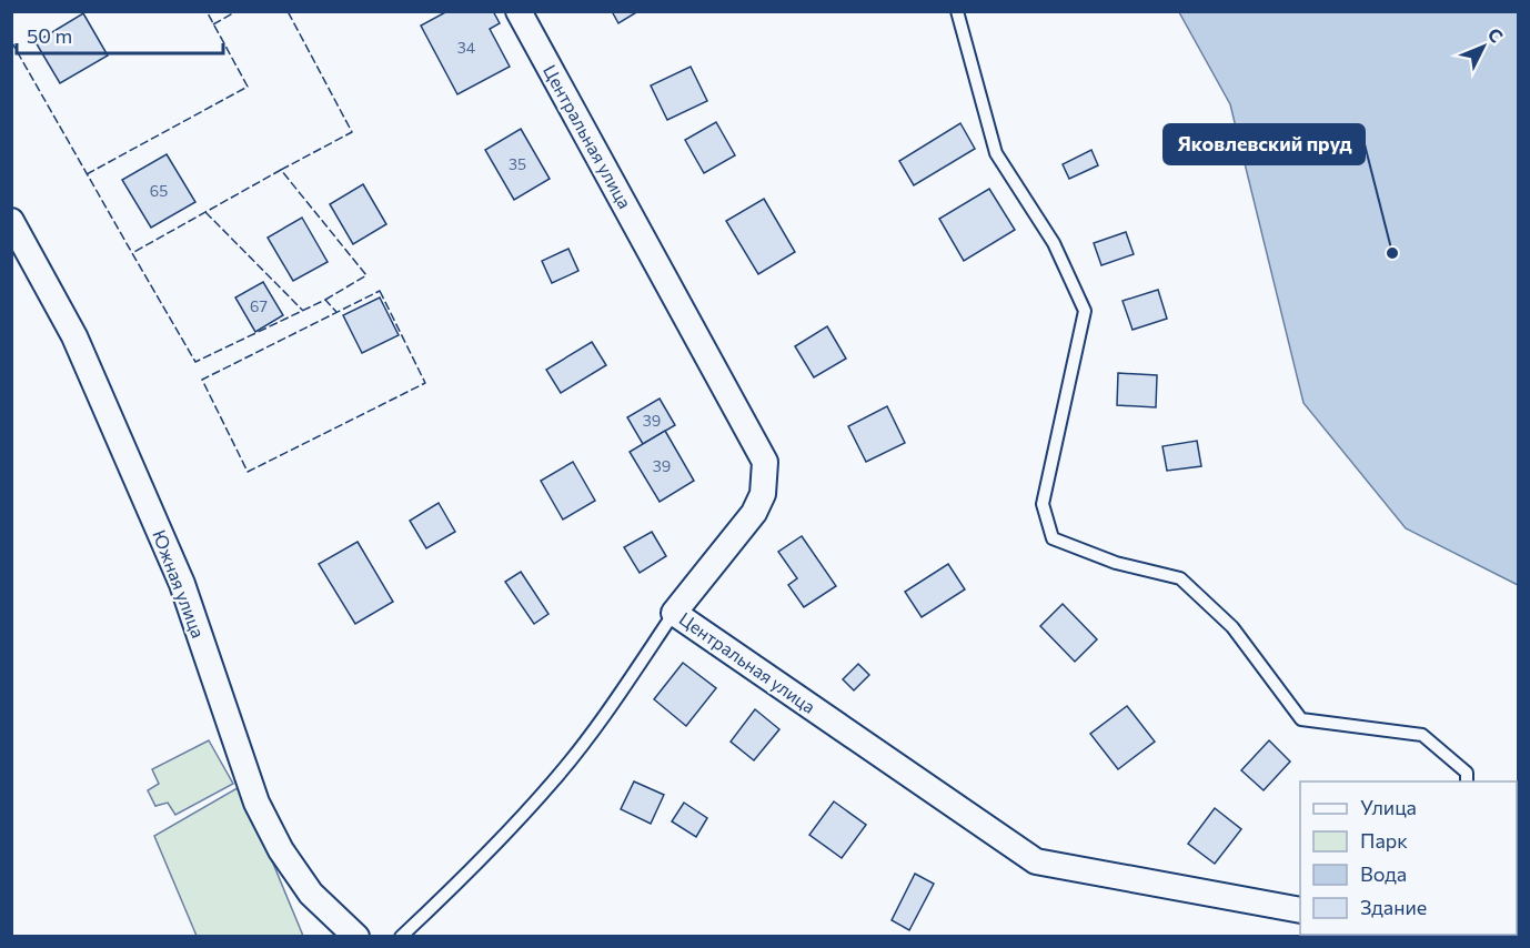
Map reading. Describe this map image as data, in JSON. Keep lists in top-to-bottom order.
{
  "streets": {
    "street": ["Центральная улица", "Южная улица"]
  },
  "places": ["Яковлевский пруд"],
  "house_numbers": [
    "34",
    "35",
    "65",
    "67",
    "39",
    "39"
  ],
  "legend": [
    "Улица",
    "Парк",
    "Вода",
    "Здание"
  ],
  "scale_bar": "50 m",
  "north": "top right"
}
